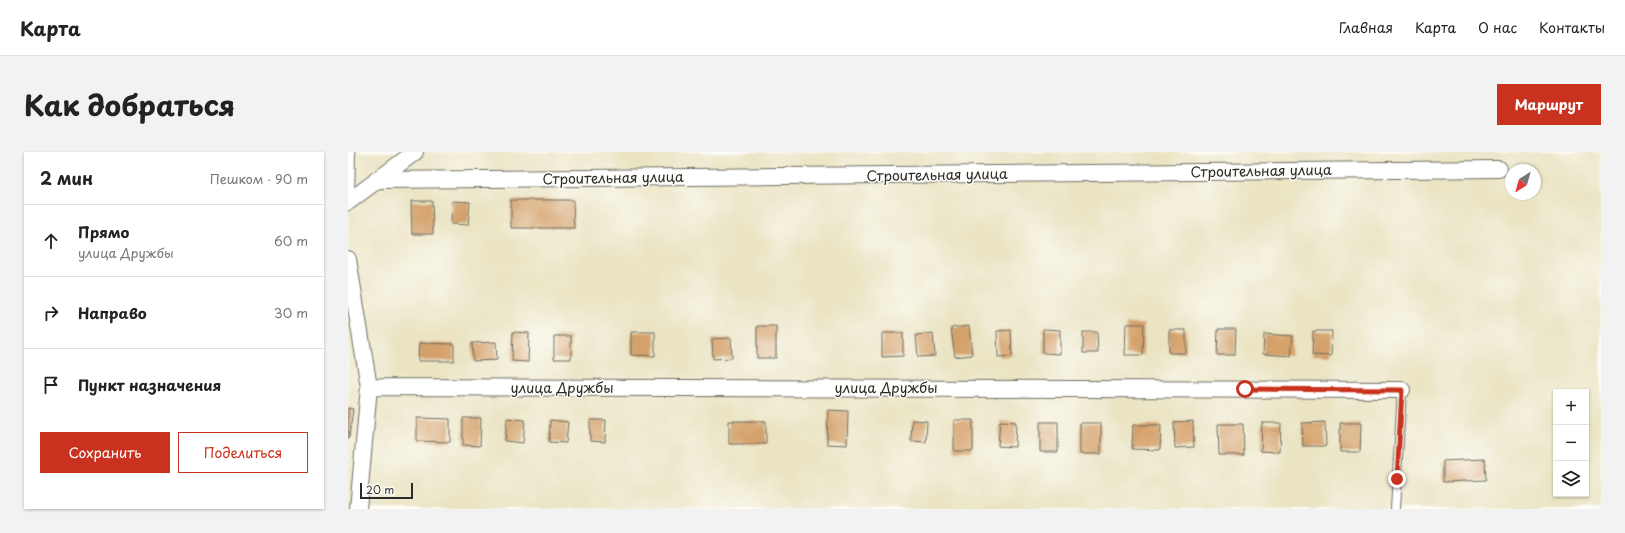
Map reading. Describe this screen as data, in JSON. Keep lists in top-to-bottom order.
{
  "streets": {
    "street": ["Строительная улица", "улица Дружбы"]
  },
  "scale_bar": "20 m",
  "north": "bottom left",
  "page": {
    "header": "Карта",
    "nav": [
      "Главная",
      "Карта",
      "О нас",
      "Контакты"
    ],
    "title": "Как добраться",
    "buttons": [
      "Маршрут",
      ["Сохранить", "Поделиться"]
    ],
    "heading": ["2 мин", "Пешком · 90 m"],
    "list": [
      ["Прямо", "улица Дружбы", "60 m"],
      ["Направо", "30 m"],
      "Пункт назначения"
    ],
    "map_buttons": ["+", "−"],
    "scale": "20 m"
  }
}
